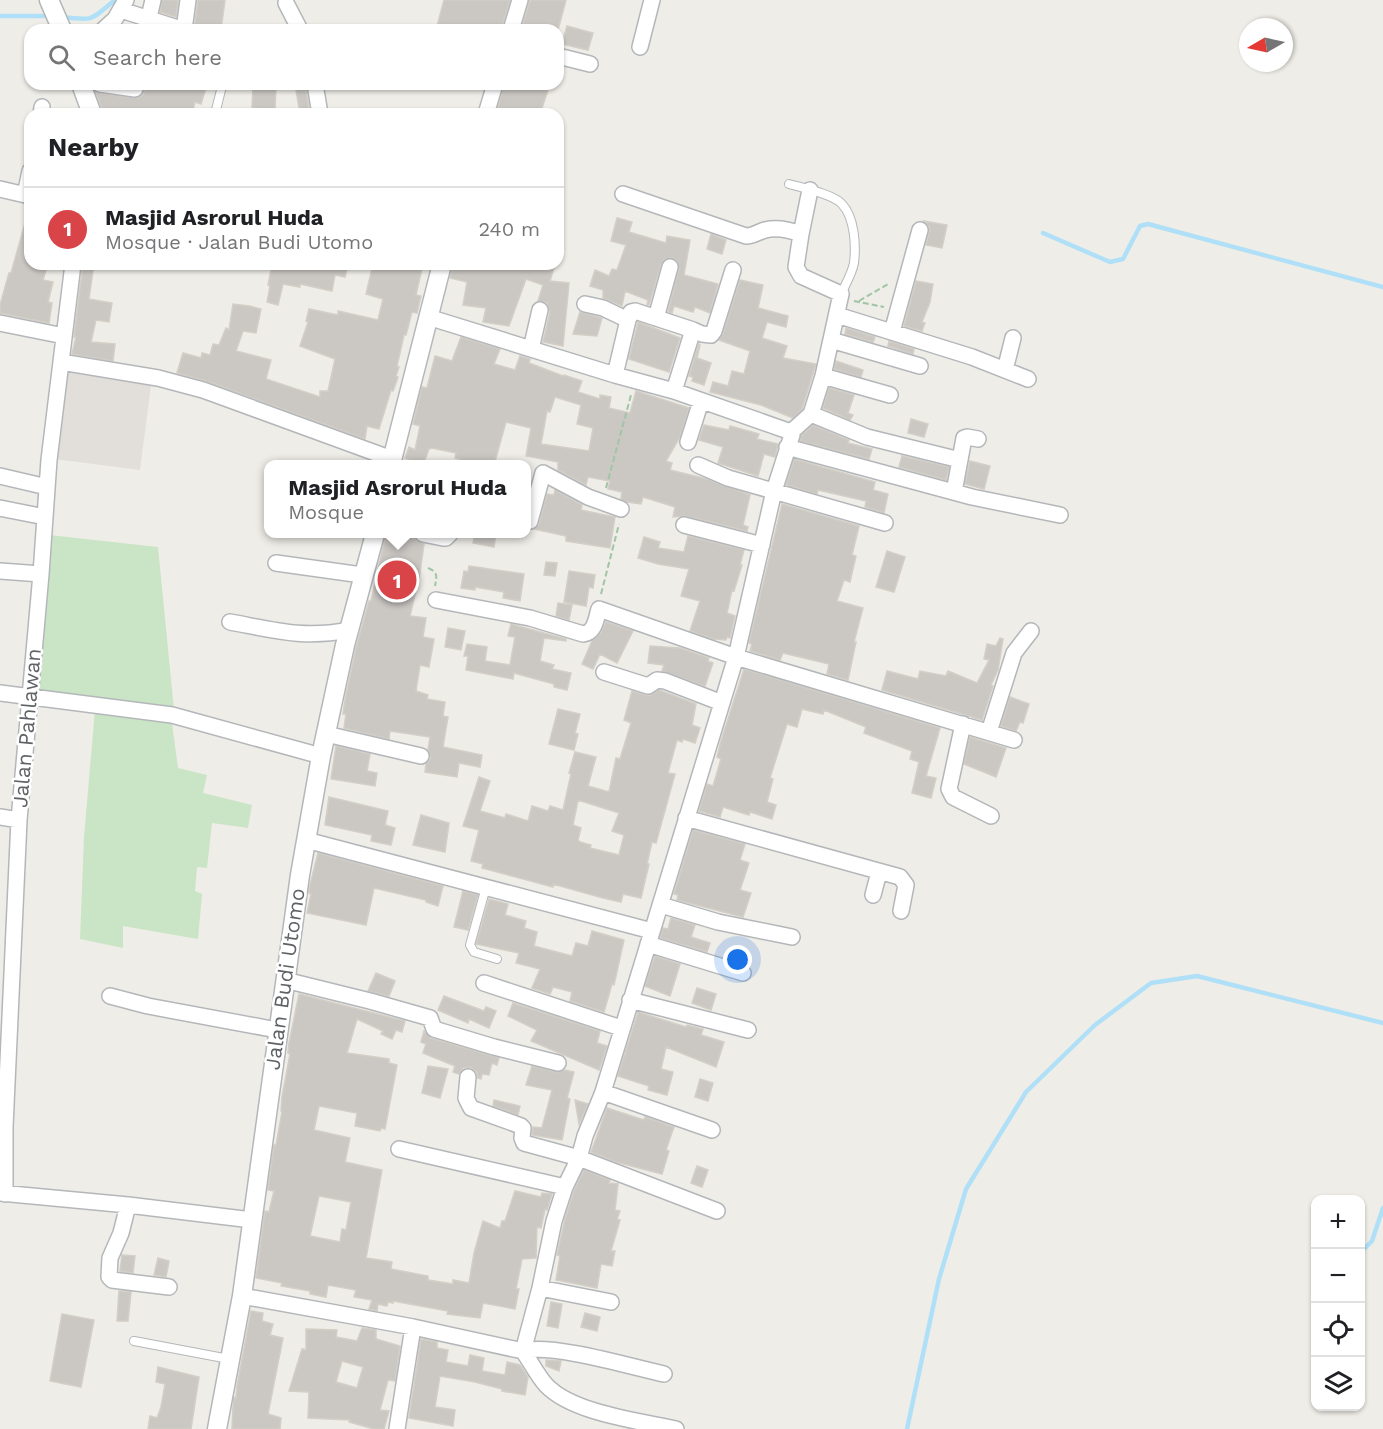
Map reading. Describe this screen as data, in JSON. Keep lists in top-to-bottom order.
{
  "streets": {
    "street": ["Jalan Pahlawan", "Jalan Budi Utomo"]
  },
  "north": "left",
  "page": {
    "search": "Search here",
    "heading": "Nearby",
    "list": [
      {
        "mark": "1",
        "name": "Masjid Asrorul Huda",
        "note": "Mosque · Jalan Budi Utomo",
        "value": "240 m"
      }
    ],
    "popup": ["Masjid Asrorul Huda", "Mosque"],
    "pins": "1",
    "map_buttons": ["+", "−"]
  }
}
